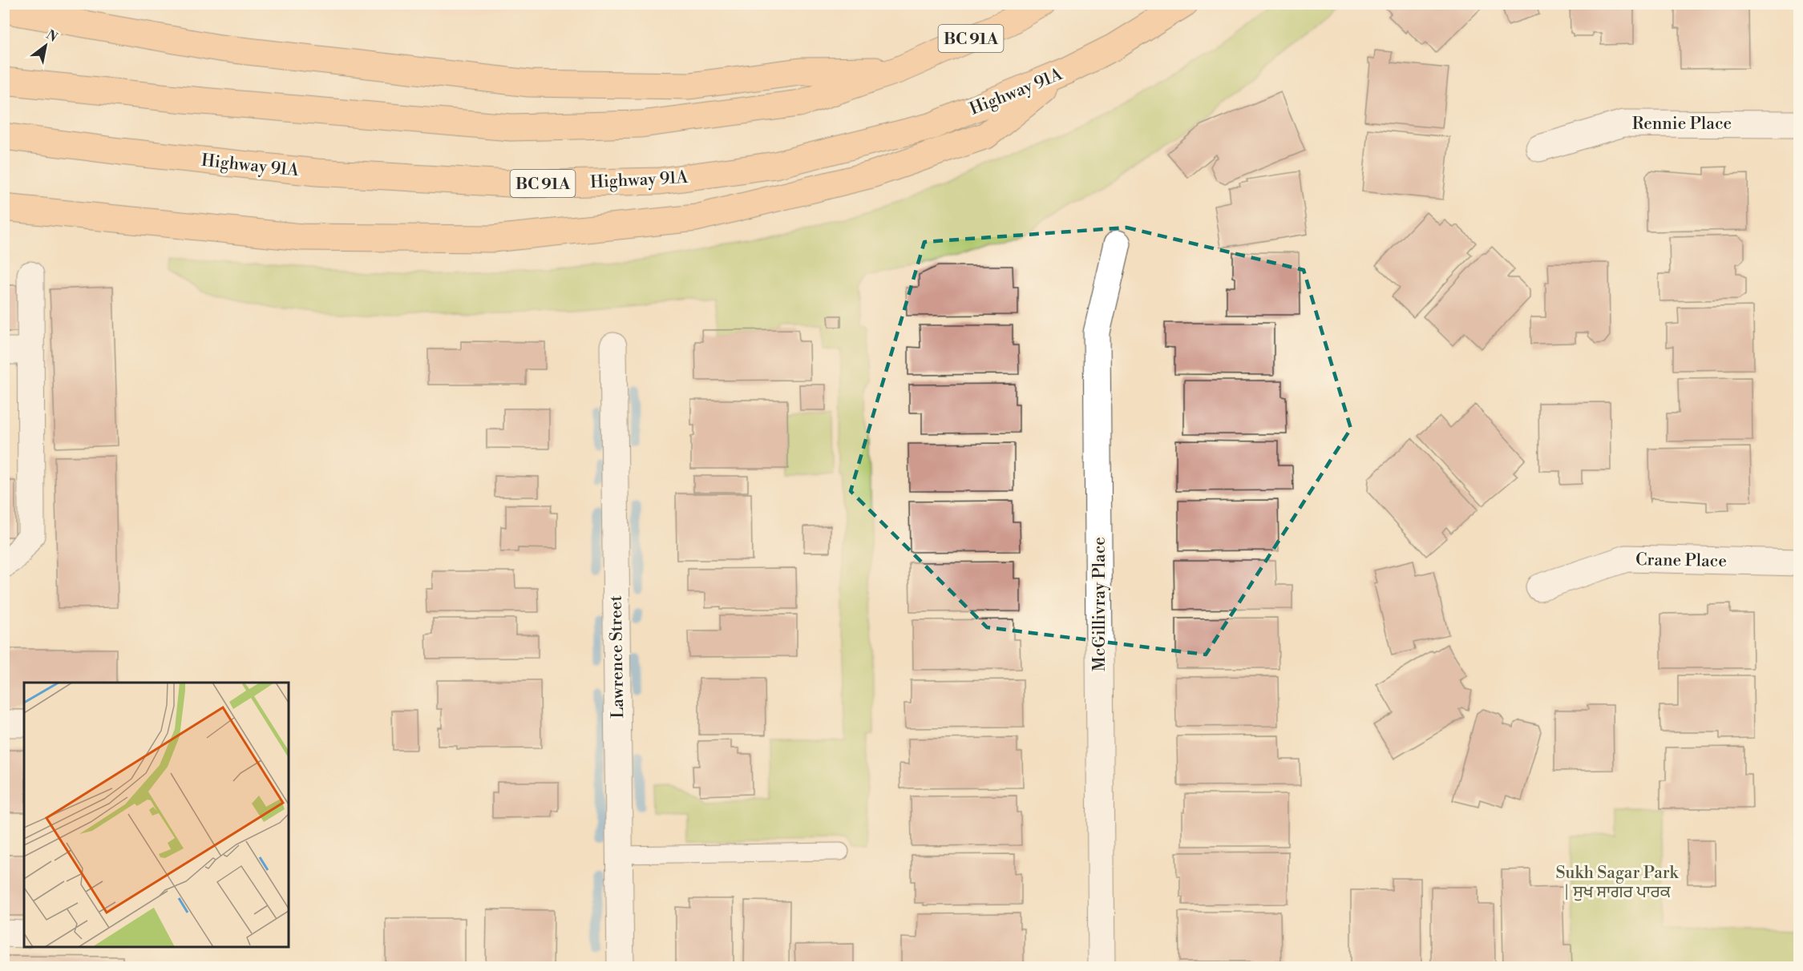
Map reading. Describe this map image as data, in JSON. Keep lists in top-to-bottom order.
{
  "streets": {
    "highway": ["BC 91A", "Highway 91A"],
    "street": [
      "Rennie Place",
      "Crane Place",
      "McGillivray Place",
      "Lawrence Street"
    ]
  },
  "parks": ["Sukh Sagar Park | ਸੁਖ ਸਾਗਰ ਪਾਰਕ"],
  "north": "top right"
}
